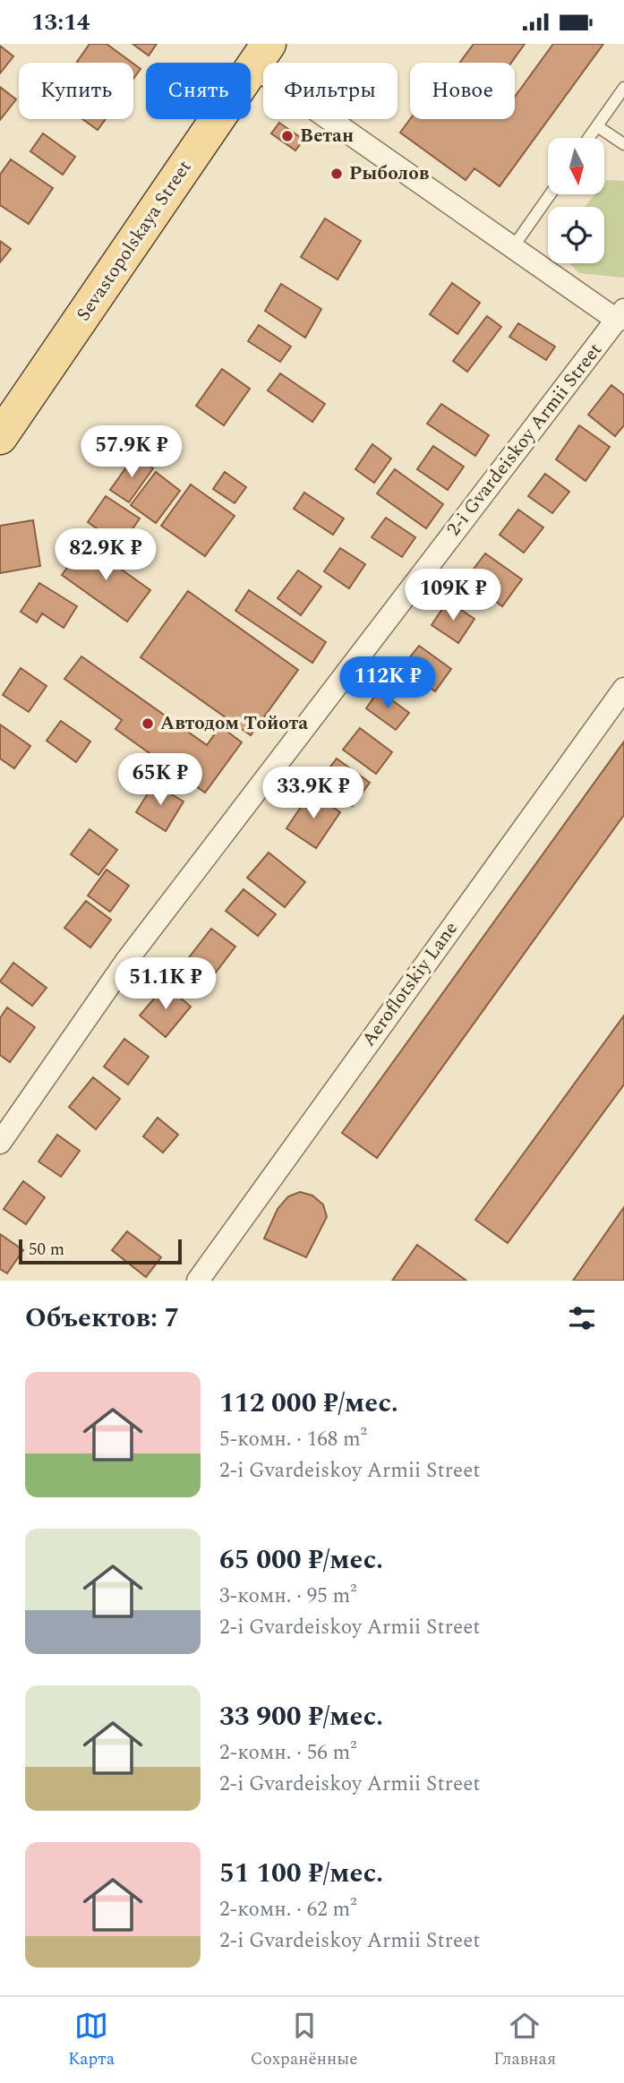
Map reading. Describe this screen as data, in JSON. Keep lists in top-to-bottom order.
{
  "streets": {
    "main road": ["Sevastopolskaya Street"],
    "street": ["2-i Gvardeiskoy Armii Street", "Aeroflotskiy Lane"]
  },
  "places": ["Ветан", "Рыболов", "Автодом Тойота"],
  "scale_bar": "50 m",
  "north": "bottom",
  "page": {
    "status": "13:14",
    "chip": [
      "Купить",
      "Снять",
      "Фильтры",
      "Новое"
    ],
    "price": [
      "57.9K ₽",
      "82.9K ₽",
      "109K ₽",
      "112K ₽",
      "65K ₽",
      "33.9K ₽",
      "51.1K ₽"
    ],
    "scale": "50 m",
    "heading": "Объектов: 7",
    "list": [
      {
        "name": "112 000 ₽/мес.",
        "note": "5-комн. · 168 m² · 2-i Gvardeiskoy Armii Street"
      },
      {
        "name": "65 000 ₽/мес.",
        "note": "3-комн. · 95 m² · 2-i Gvardeiskoy Armii Street"
      },
      {
        "name": "33 900 ₽/мес.",
        "note": "2-комн. · 56 m² · 2-i Gvardeiskoy Armii Street"
      },
      {
        "name": "51 100 ₽/мес.",
        "note": "2-комн. · 62 m² · 2-i Gvardeiskoy Armii Street"
      }
    ],
    "tabs": ["Карта", "Сохранённые", "Главная"]
  }
}
